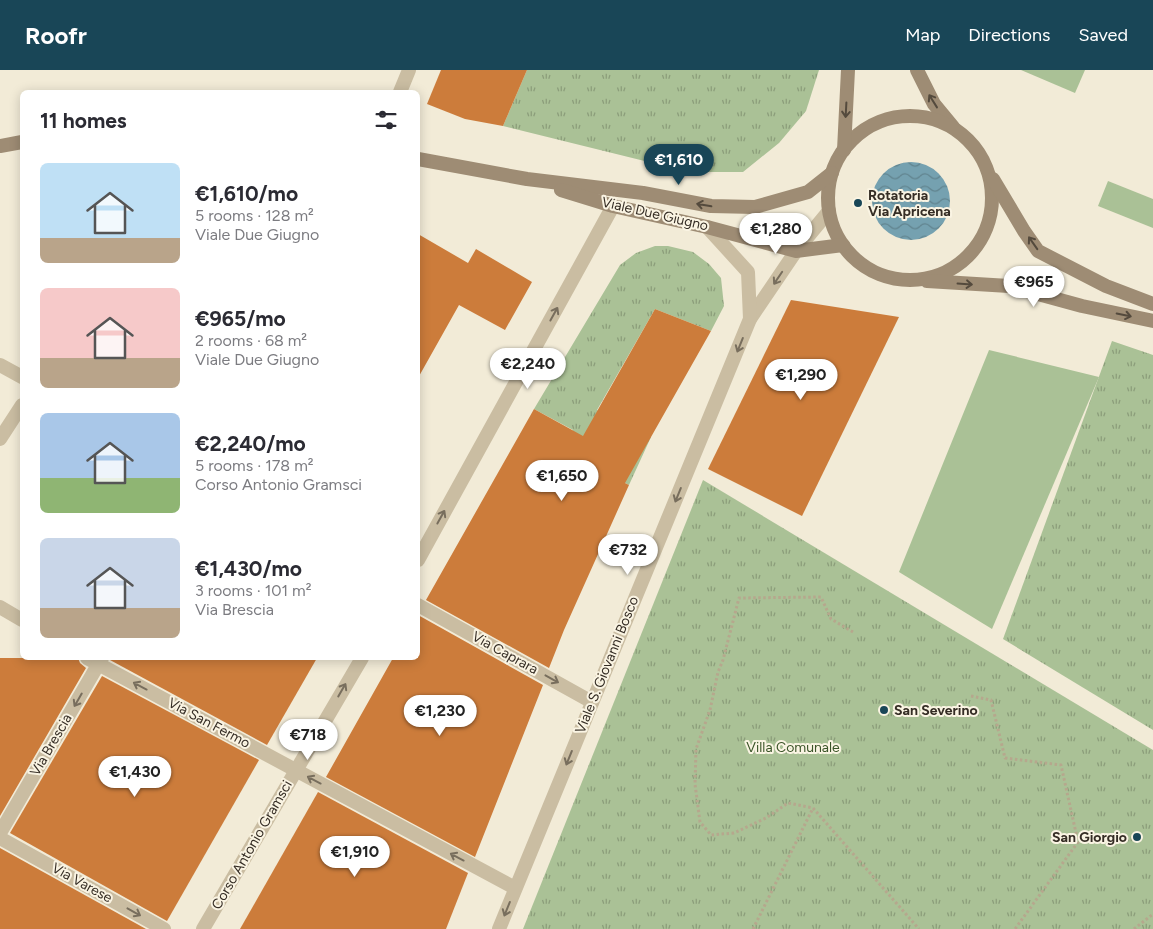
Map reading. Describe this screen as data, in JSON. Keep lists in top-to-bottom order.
{
  "streets": {
    "main road": ["Viale Due Giugno"],
    "street": [
      "Via Caprara",
      "Viale S. Giovanni Bosco",
      "Via San Fermo",
      "Via Brescia",
      "Corso Antonio Gramsci",
      "Via Varese"
    ]
  },
  "crossings": [
    ["Viale Due Giugno", "Viale S. Giovanni Bosco"],
    ["Via Caprara", "Viale S. Giovanni Bosco"],
    ["Viale S. Giovanni Bosco", "Via San Fermo"],
    ["Via San Fermo", "Via Brescia"],
    ["Via San Fermo", "Corso Antonio Gramsci"]
  ],
  "one_way": [
    "Via Caprara",
    "Viale S. Giovanni Bosco",
    "Via San Fermo",
    "Via Brescia",
    "Corso Antonio Gramsci",
    "Via Varese"
  ],
  "parks": ["Villa Comunale"],
  "places": ["Rotatoria Via Apricena", "San Severino", "San Giorgio"],
  "page": {
    "header": "Roofr",
    "nav": ["Map", "Directions", "Saved"],
    "heading": "11 homes",
    "price": [
      "€1,610",
      "€1,280",
      "€965",
      "€2,240",
      "€1,290",
      "€1,650",
      "€732",
      "€1,230",
      "€718",
      "€1,430",
      "€1,910"
    ],
    "list": [
      {
        "name": "€1,610/mo",
        "note": "5 rooms · 128 m² · Viale Due Giugno"
      },
      {
        "name": "€965/mo",
        "note": "2 rooms · 68 m² · Viale Due Giugno"
      },
      {
        "name": "€2,240/mo",
        "note": "5 rooms · 178 m² · Corso Antonio Gramsci"
      },
      {
        "name": "€1,430/mo",
        "note": "3 rooms · 101 m² · Via Brescia"
      }
    ]
  }
}
